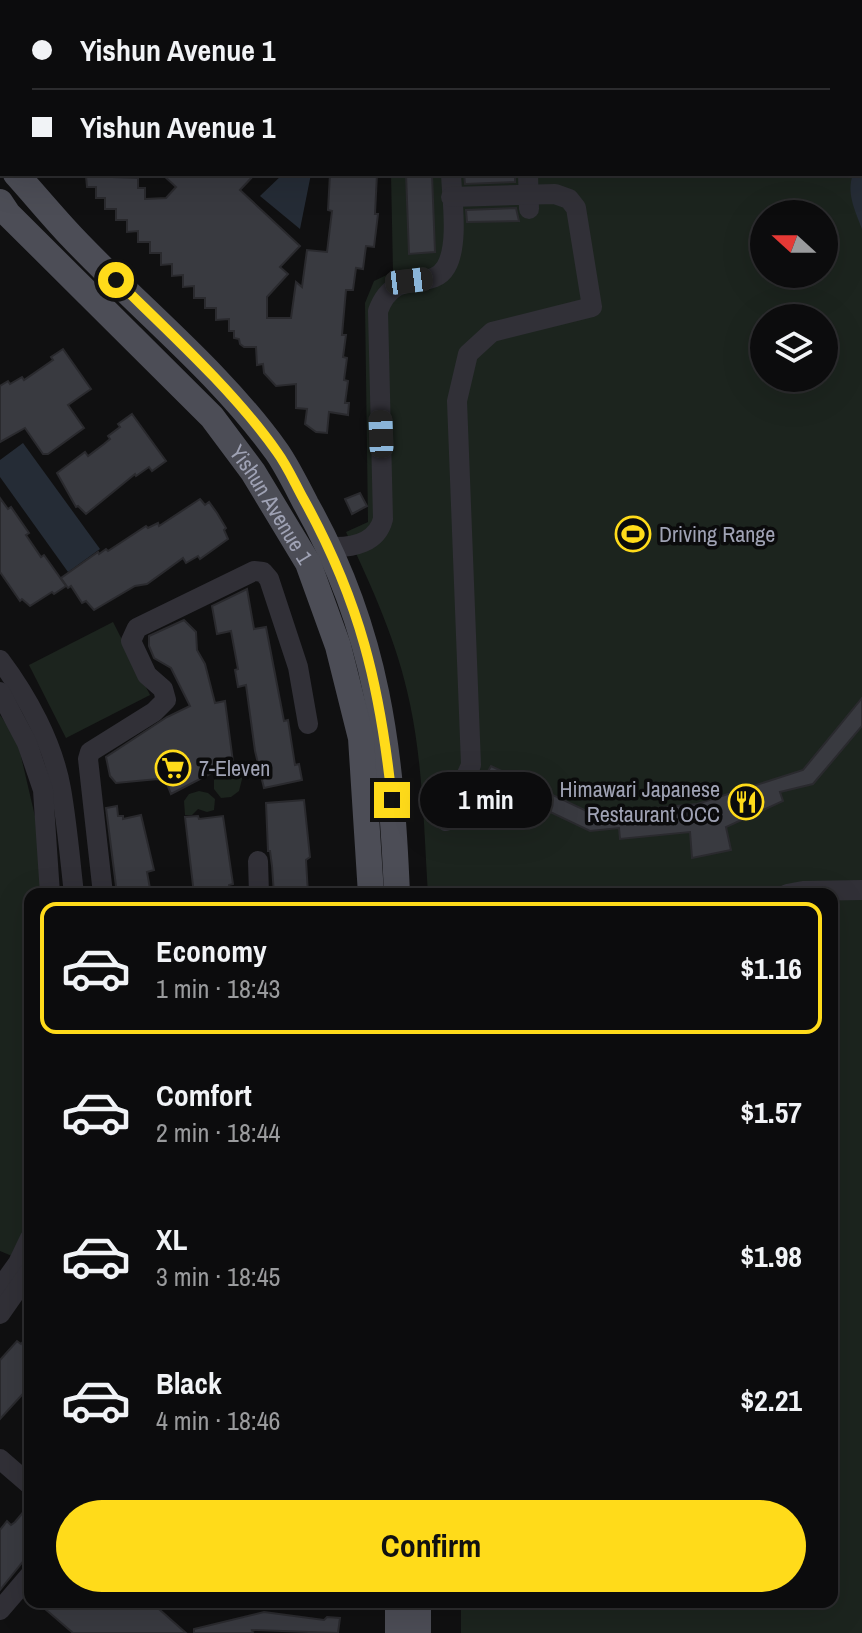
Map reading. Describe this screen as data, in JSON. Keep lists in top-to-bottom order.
{
  "streets": {
    "main road": ["Yishun Avenue 1"]
  },
  "places": {
    "sports": ["Driving Range"],
    "supermarket": ["7-Eleven"],
    "restaurant": ["Himawari Japanese Restaurant OCC"]
  },
  "north": "left",
  "page": {
    "banner": ["Yishun Avenue 1", "Yishun Avenue 1"],
    "bubble": "1 min",
    "list": [
      {
        "name": "Economy",
        "note": "1 min · 18:43",
        "value": "$1.16"
      },
      {
        "name": "Comfort",
        "note": "2 min · 18:44",
        "value": "$1.57"
      },
      {
        "name": "XL",
        "note": "3 min · 18:45",
        "value": "$1.98"
      },
      {
        "name": "Black",
        "note": "4 min · 18:46",
        "value": "$2.21"
      }
    ],
    "buttons": "Confirm"
  }
}
